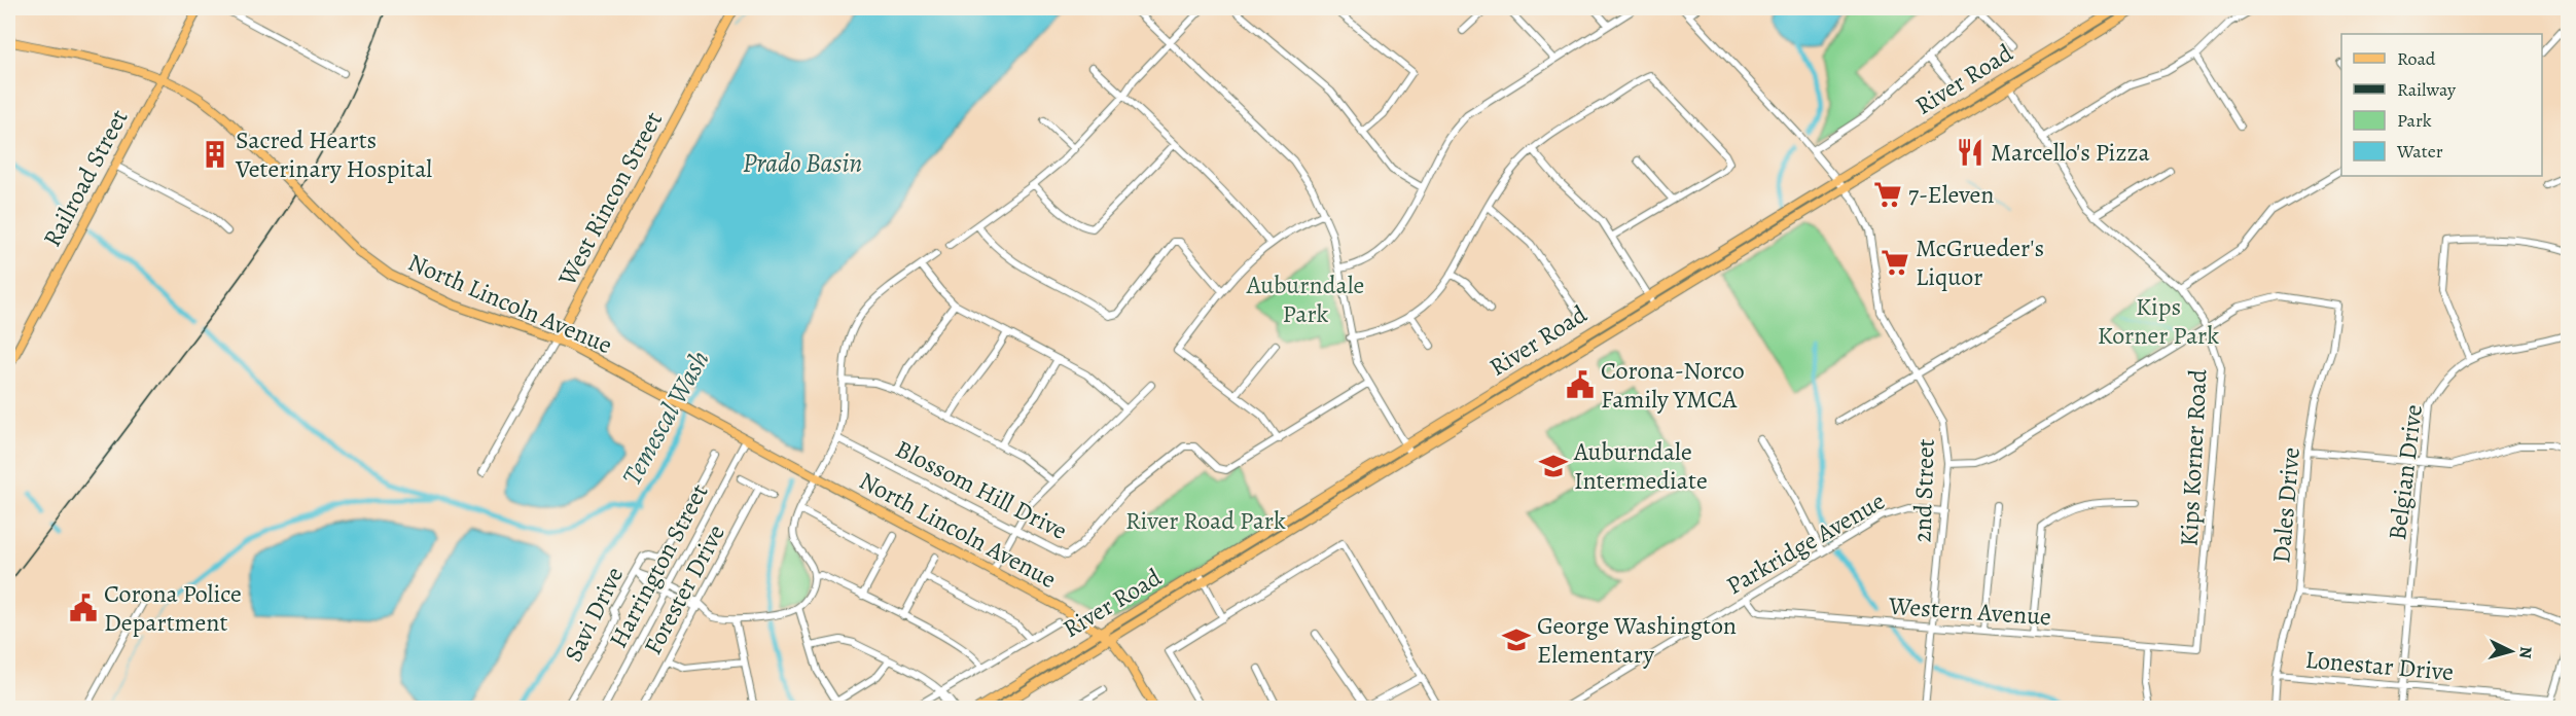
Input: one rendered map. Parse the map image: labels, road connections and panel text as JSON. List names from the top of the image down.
{
  "streets": {
    "main road": [
      "River Road",
      "Railroad Street",
      "West Rincon Street",
      "North Lincoln Avenue"
    ],
    "street": [
      "Kips Korner Road",
      "Belgian Drive",
      "Blossom Hill Drive",
      "2nd Street",
      "Dales Drive",
      "Parkridge Avenue",
      "Harrington Street",
      "Forester Drive",
      "Western Avenue",
      "Savi Drive",
      "Lonestar Drive"
    ]
  },
  "crossings": [
    ["River Road", "North Lincoln Avenue"],
    ["River Road", "Kips Korner Road"],
    ["River Road", "2nd Street"],
    ["Railroad Street", "North Lincoln Avenue"],
    ["West Rincon Street", "North Lincoln Avenue"],
    ["North Lincoln Avenue", "Harrington Street"],
    ["Kips Korner Road", "Dales Drive"],
    ["Kips Korner Road", "Western Avenue"],
    ["Belgian Drive", "Lonestar Drive"],
    ["2nd Street", "Parkridge Avenue"],
    ["2nd Street", "Western Avenue"],
    ["Dales Drive", "Lonestar Drive"],
    ["Parkridge Avenue", "Western Avenue"]
  ],
  "water": ["Prado Basin", "Temescal Wash"],
  "parks": ["Auburndale Park", "Kips Korner Park", "River Road Park"],
  "places": {
    "restaurant": ["Marcello's Pizza"],
    "building": ["Sacred Hearts Veterinary Hospital"],
    "supermarket": ["7-Eleven", "McGrueder's Liquor"],
    "public building": ["Corona-Norco Family YMCA", "Corona Police Department"],
    "school or university": ["Auburndale Intermediate", "George Washington Elementary"]
  },
  "legend": [
    "Road",
    "Railway",
    "Park",
    "Water"
  ],
  "north": "right"
}
